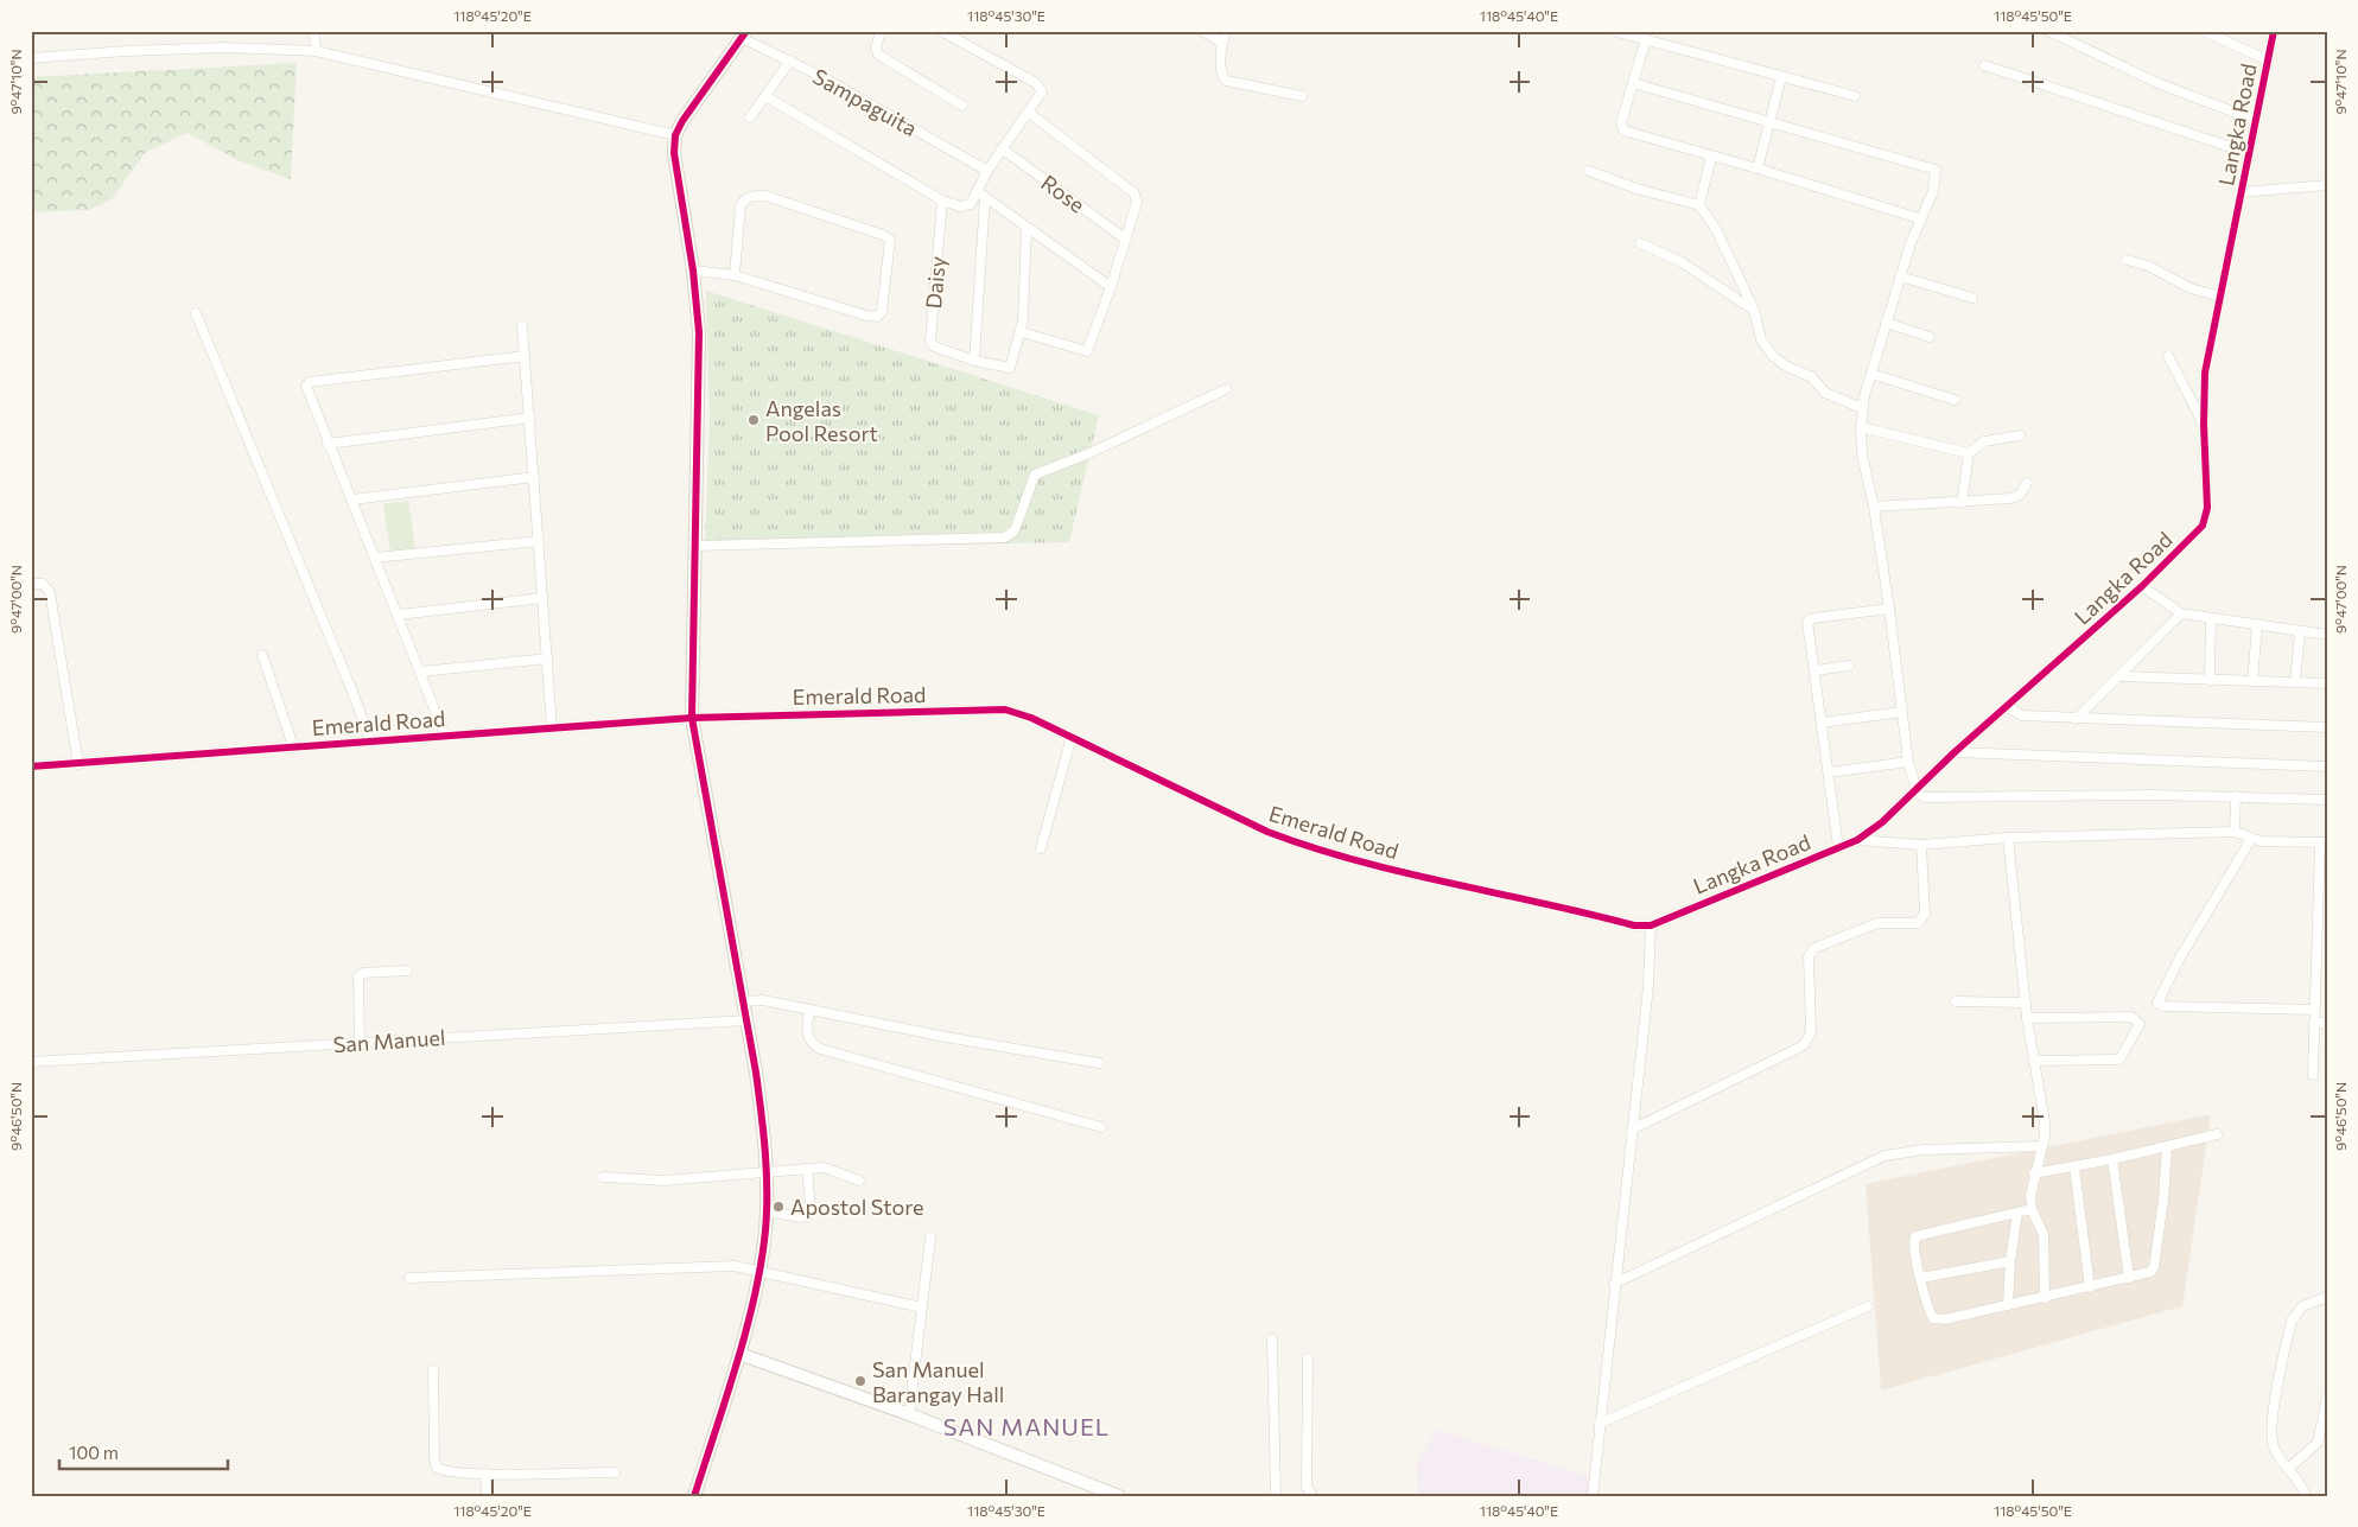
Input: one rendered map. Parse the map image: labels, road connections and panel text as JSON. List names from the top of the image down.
{
  "streets": {
    "street": [
      "Sampaguita",
      "Langka Road",
      "Rose",
      "Daisy",
      "Emerald Road",
      "San Manuel"
    ]
  },
  "crossings": [
    ["Langka Road", "Emerald Road"]
  ],
  "districts": ["SAN MANUEL"],
  "places": ["Angelas Pool Resort", "Apostol Store", "San Manuel Barangay Hall"],
  "scale_bar": "100 m",
  "coordinates": [
    "118°45'20\"E",
    "118°45'30\"E",
    "118°45'40\"E",
    "118°45'50\"E",
    "9°47'10\"N",
    "9°47'00\"N",
    "9°46'50\"N"
  ]
}
